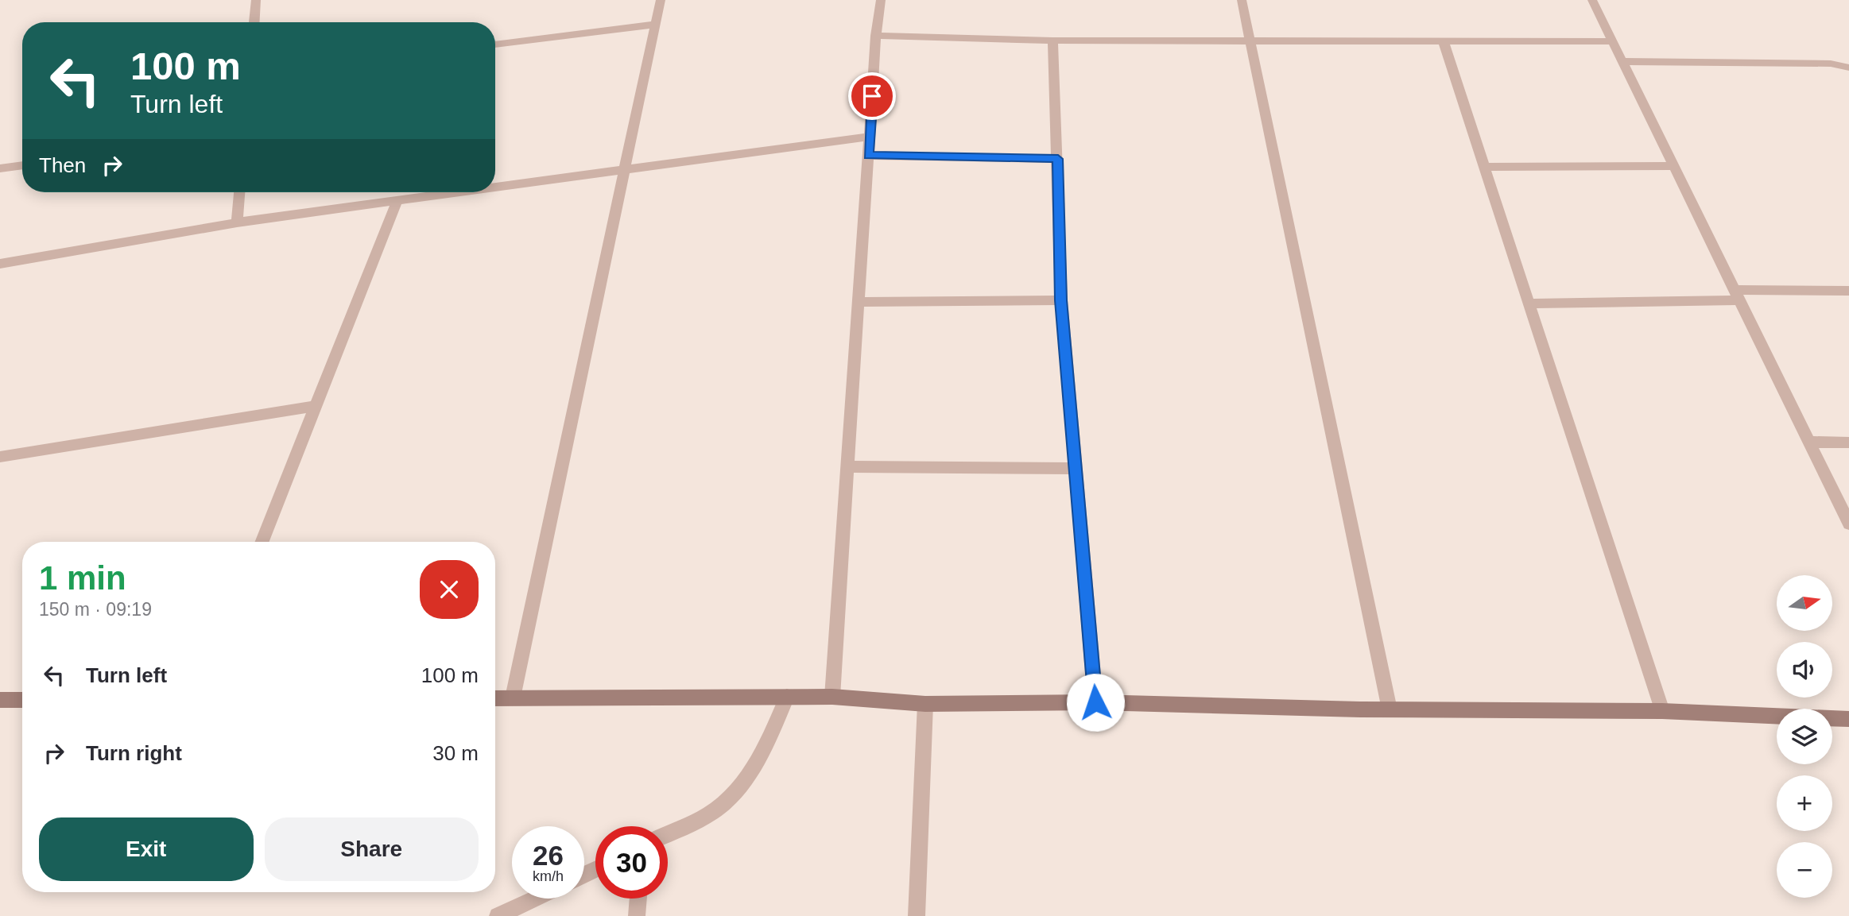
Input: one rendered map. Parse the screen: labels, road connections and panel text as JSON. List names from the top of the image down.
{
  "north": "right",
  "page": {
    "turn": ["100 m", "Turn left"],
    "then": "Then",
    "heading": ["1 min", "150 m · 09:19"],
    "map_buttons": ["+", "−"],
    "list": [
      {
        "name": "Turn left",
        "value": "100 m"
      },
      {
        "name": "Turn right",
        "value": "30 m"
      }
    ],
    "buttons": ["Exit", "Share"],
    "speed": "26 km/h",
    "limit": "30"
  }
}
